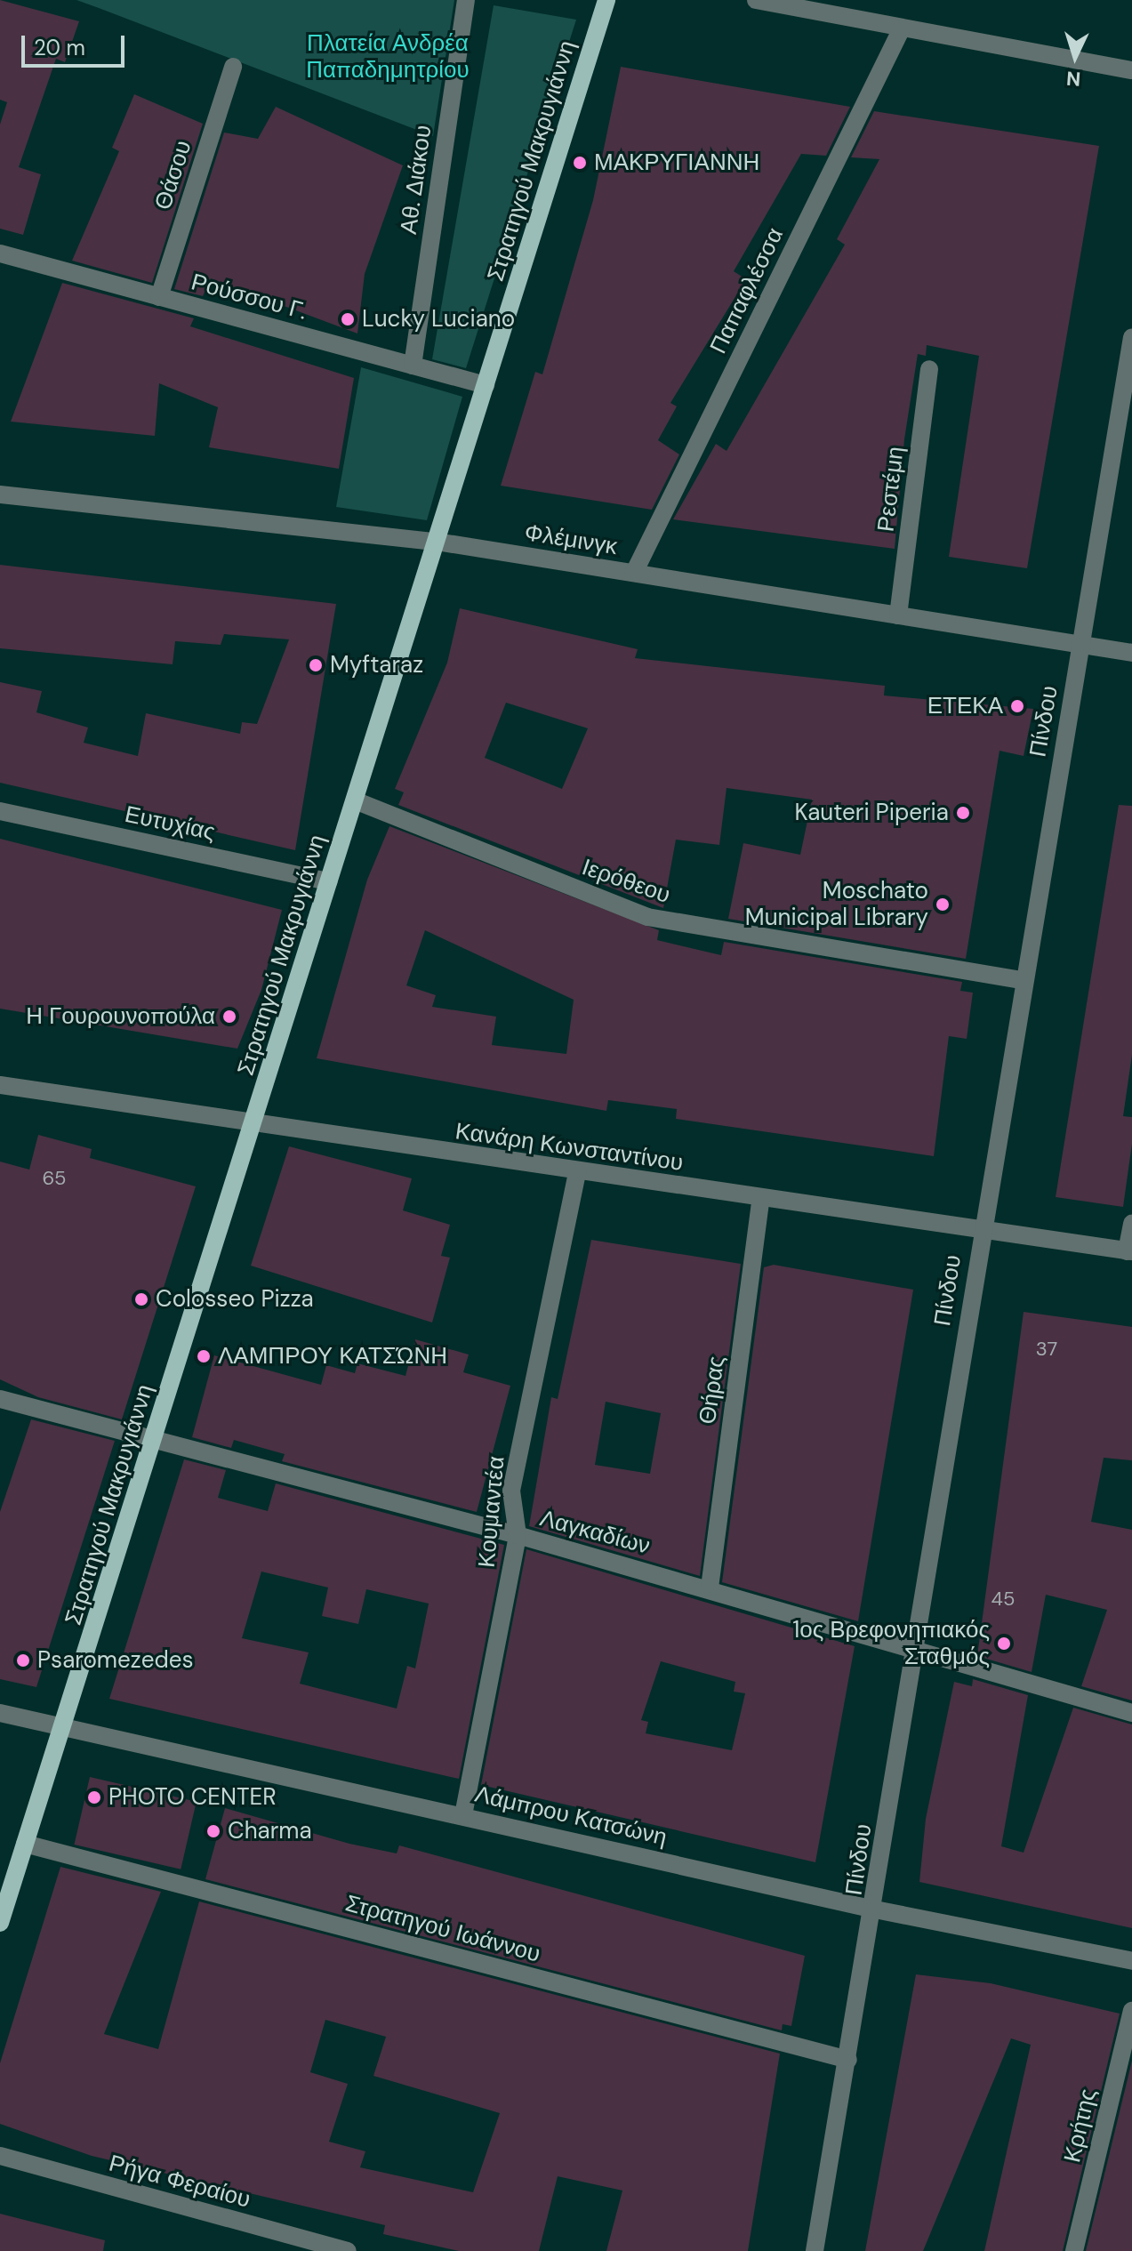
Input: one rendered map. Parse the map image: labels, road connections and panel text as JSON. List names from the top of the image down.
{
  "streets": {
    "main road": ["Στρατηγού Μακρυγιάννη"],
    "street": [
      "Θάσου",
      "Αθ. Διάκου",
      "Παπαφλέσσα",
      "Ρούσσου Γ.",
      "Ρεστέμη",
      "Φλέμινγκ",
      "Πίνδου",
      "Ευτυχίας",
      "Ιερόθεου",
      "Κανάρη Κωνσταντίνου",
      "Θήρας",
      "Κουμαντέα",
      "Λαγκαδίων",
      "Λάμπρου Κατσώνη",
      "Στρατηγού Ιωάννου",
      "Κρήτης",
      "Ρήγα Φεραίου"
    ]
  },
  "crossings": [
    ["Στρατηγού Μακρυγιάννη", "Ρούσσου Γ."],
    ["Στρατηγού Μακρυγιάννη", "Φλέμινγκ"],
    ["Στρατηγού Μακρυγιάννη", "Ευτυχίας"],
    ["Στρατηγού Μακρυγιάννη", "Ιερόθεου"],
    ["Στρατηγού Μακρυγιάννη", "Κανάρη Κωνσταντίνου"],
    ["Στρατηγού Μακρυγιάννη", "Λαγκαδίων"],
    ["Στρατηγού Μακρυγιάννη", "Λάμπρου Κατσώνη"],
    ["Στρατηγού Μακρυγιάννη", "Στρατηγού Ιωάννου"],
    ["Θάσου", "Ρούσσου Γ."],
    ["Αθ. Διάκου", "Ρούσσου Γ."],
    ["Παπαφλέσσα", "Φλέμινγκ"],
    ["Ρεστέμη", "Φλέμινγκ"],
    ["Φλέμινγκ", "Πίνδου"],
    ["Πίνδου", "Ιερόθεου"],
    ["Πίνδου", "Κανάρη Κωνσταντίνου"],
    ["Πίνδου", "Λαγκαδίων"],
    ["Πίνδου", "Λάμπρου Κατσώνη"],
    ["Πίνδου", "Στρατηγού Ιωάννου"],
    ["Κανάρη Κωνσταντίνου", "Θήρας"],
    ["Κανάρη Κωνσταντίνου", "Κουμαντέα"],
    ["Θήρας", "Λαγκαδίων"],
    ["Κουμαντέα", "Λαγκαδίων"],
    ["Κουμαντέα", "Λάμπρου Κατσώνη"]
  ],
  "parks": ["Πλατεία Ανδρέα Παπαδημητρίου"],
  "places": [
    "ΜΑΚΡΥΓΙΑΝΝΗ",
    "Lucky Luciano",
    "Myftaraz",
    "ΕΤΕΚΑ",
    "Kauteri Piperia",
    "Moschato Municipal Library",
    "Η Γουρουνοπούλα",
    "Colosseo Pizza",
    "ΛΑΜΠΡΟΥ ΚΑΤΣΏΝΗ",
    "1ος Βρεφονηπιακός Σταθμός",
    "Psaromezedes",
    "PHOTO CENTER",
    "Charma"
  ],
  "house_numbers": ["65", "37", "45"],
  "scale_bar": "20 m",
  "north": "bottom"
}
